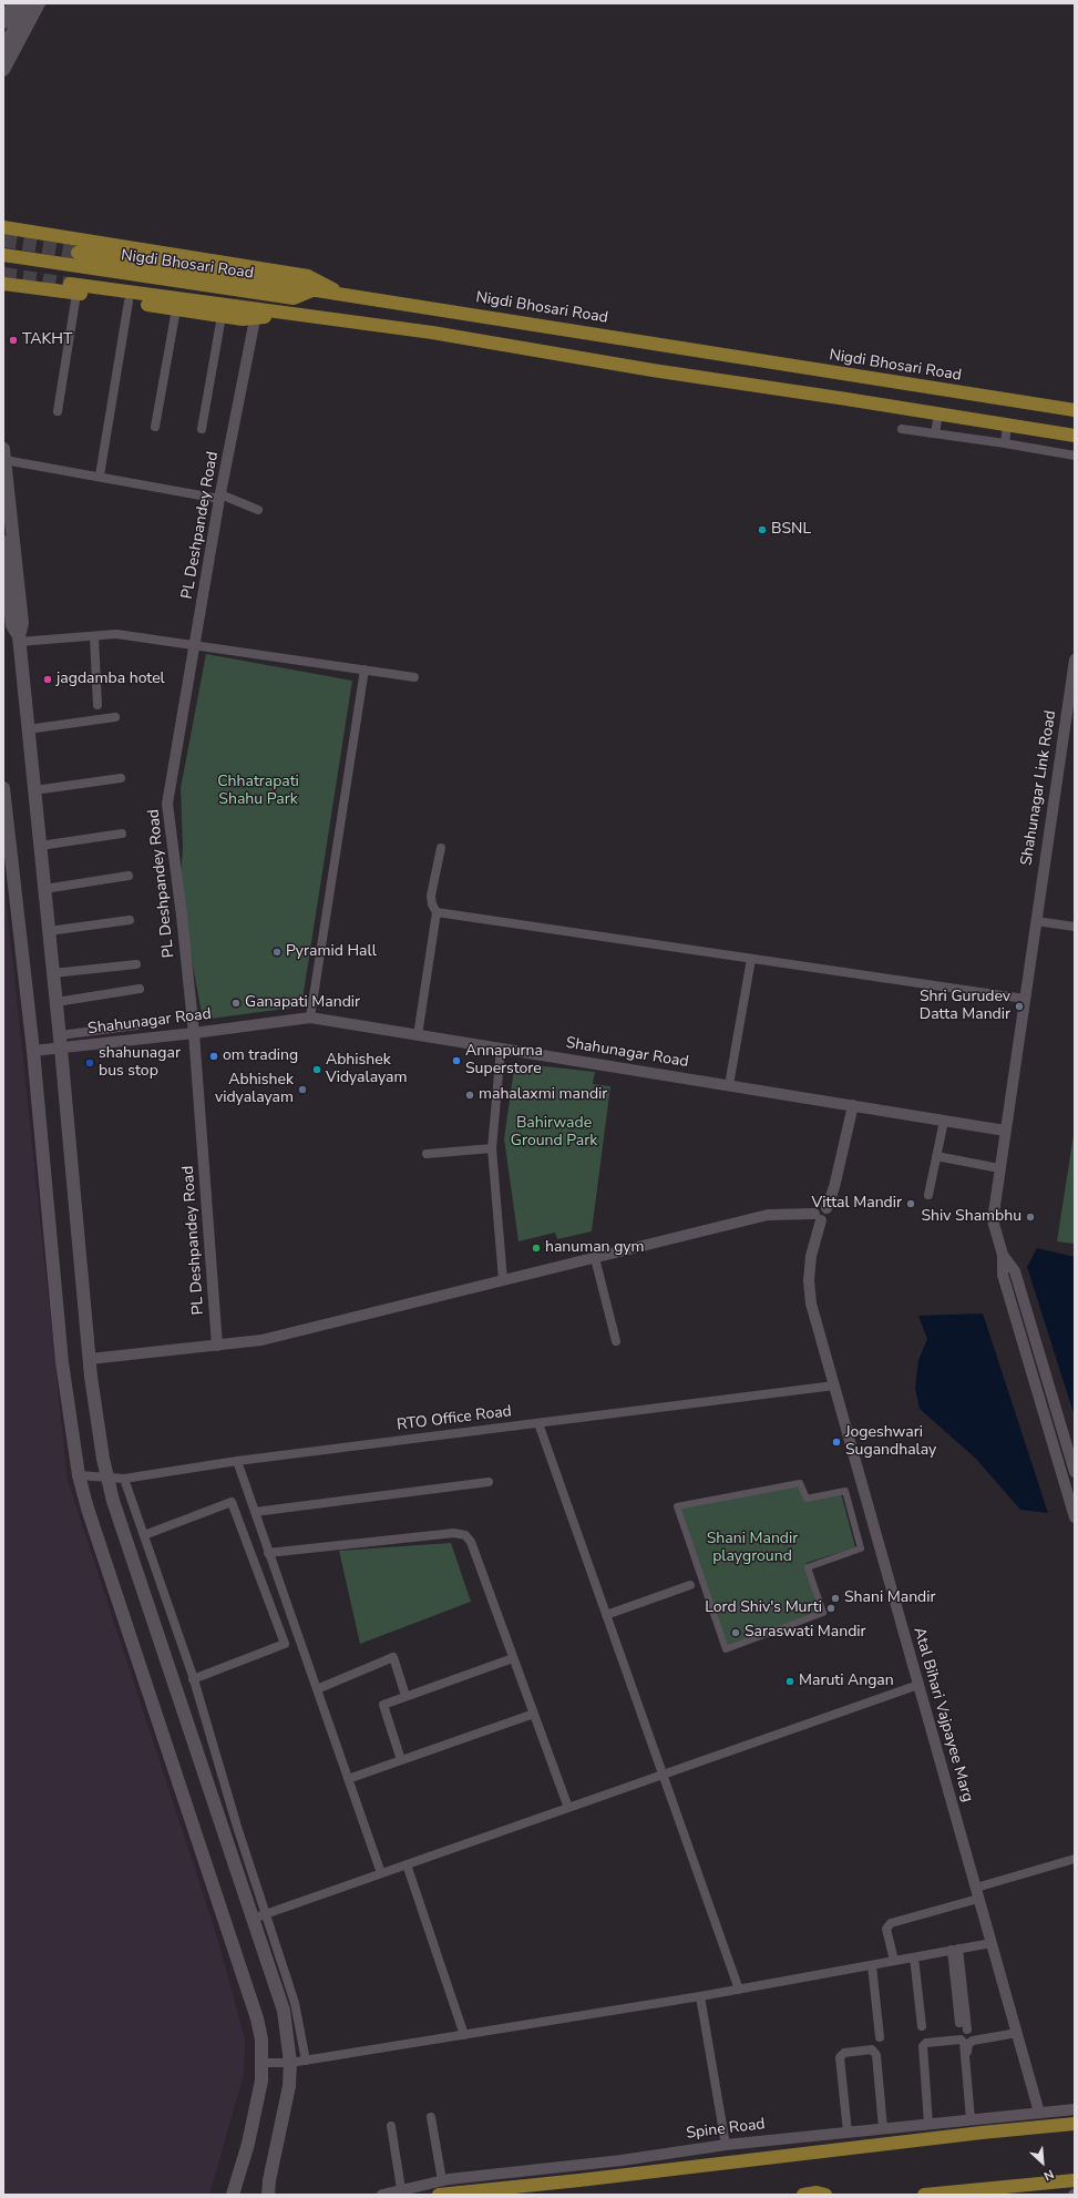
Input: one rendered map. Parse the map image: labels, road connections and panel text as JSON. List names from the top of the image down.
{
  "streets": {
    "main road": ["Nigdi Bhosari Road"],
    "street": [
      "PL Deshpandey Road",
      "Shahunagar Link Road",
      "Shahunagar Road",
      "RTO Office Road",
      "Atal Bihari Vajpayee Marg",
      "Spine Road"
    ]
  },
  "crossings": [
    ["PL Deshpandey Road", "Shahunagar Road"],
    ["Shahunagar Link Road", "Shahunagar Road"],
    ["RTO Office Road", "Atal Bihari Vajpayee Marg"],
    ["Atal Bihari Vajpayee Marg", "Spine Road"]
  ],
  "parks": ["Chhatrapati Shahu Park", "Bahirwade Ground Park", "Shani Mandir playground"],
  "places": [
    "TAKHT",
    "BSNL",
    "jagdamba hotel",
    "Pyramid Hall",
    "Ganapati Mandir",
    "Shri Gurudev Datta Mandir",
    "om trading",
    "Annapurna Superstore",
    "shahunagar bus stop",
    "Abhishek Vidyalayam",
    "Abhishek vidyalayam",
    "mahalaxmi mandir",
    "Vittal Mandir",
    "Shiv Shambhu",
    "hanuman gym",
    "Jogeshwari Sugandhalay",
    "Shani Mandir",
    "Lord Shiv's Murti",
    "Saraswati Mandir",
    "Maruti Angan"
  ],
  "north": "bottom right"
}
